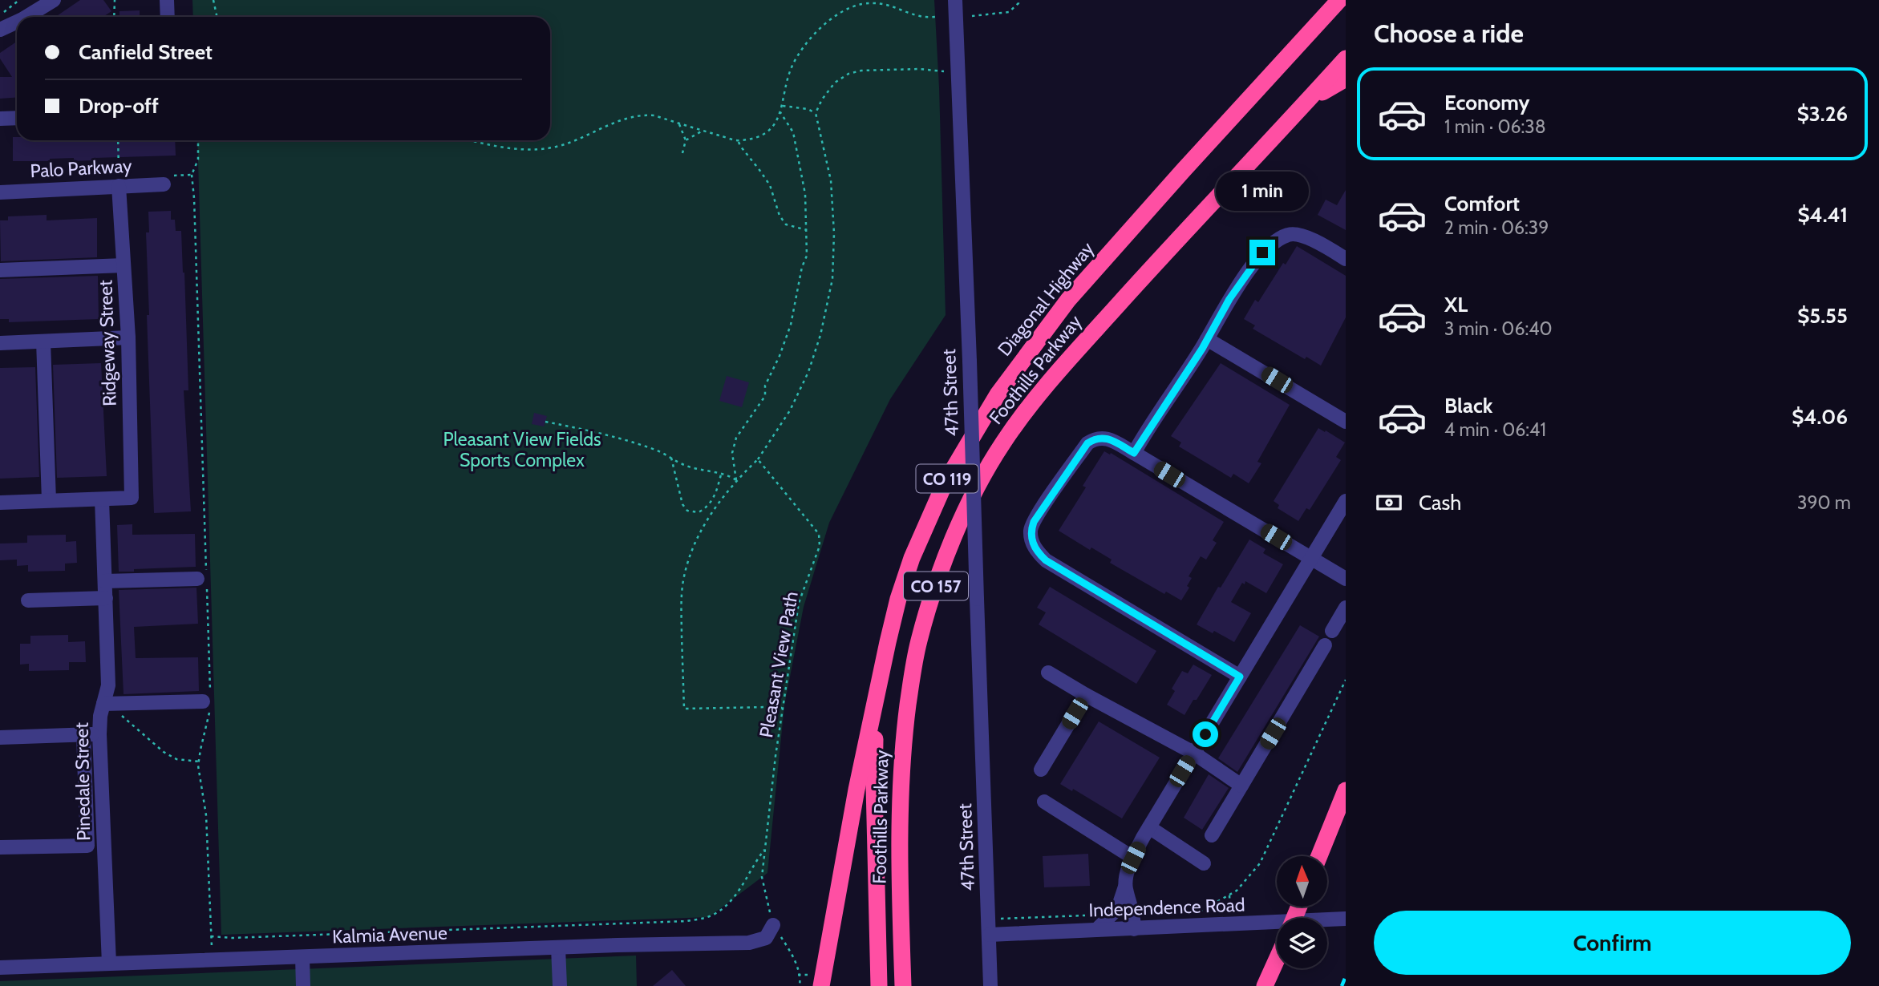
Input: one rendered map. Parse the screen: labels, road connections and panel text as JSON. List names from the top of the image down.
{
  "streets": {
    "highway": [
      "Diagonal Highway",
      "Foothills Parkway",
      "CO 119",
      "CO 157"
    ],
    "street": [
      "Palo Parkway",
      "Ridgeway Street",
      "47th Street",
      "Pinedale Street",
      "Independence Road",
      "Kalmia Avenue"
    ],
    "path": ["Pleasant View Path"]
  },
  "crossings": [
    ["Palo Parkway", "Ridgeway Street"],
    ["Diagonal Highway", "Foothills Parkway"],
    ["Diagonal Highway", "CO 119"],
    ["Ridgeway Street", "Pinedale Street"],
    ["Foothills Parkway", "CO 119"],
    ["47th Street", "Independence Road"],
    ["Pleasant View Path", "Kalmia Avenue"],
    ["Pinedale Street", "Kalmia Avenue"]
  ],
  "parks": ["Pleasant View Fields Sports Complex"],
  "north": "top",
  "page": {
    "heading": "Choose a ride",
    "banner": ["Canfield Street", "Drop-off"],
    "list": [
      {
        "name": "Economy",
        "note": "1 min · 06:38",
        "value": "$3.26"
      },
      {
        "name": "Comfort",
        "note": "2 min · 06:39",
        "value": "$4.41"
      },
      {
        "name": "XL",
        "note": "3 min · 06:40",
        "value": "$5.55"
      },
      {
        "name": "Black",
        "note": "4 min · 06:41",
        "value": "$4.06"
      }
    ],
    "bubble": "1 min",
    "pay": ["Cash", "390 m"],
    "buttons": "Confirm"
  }
}
